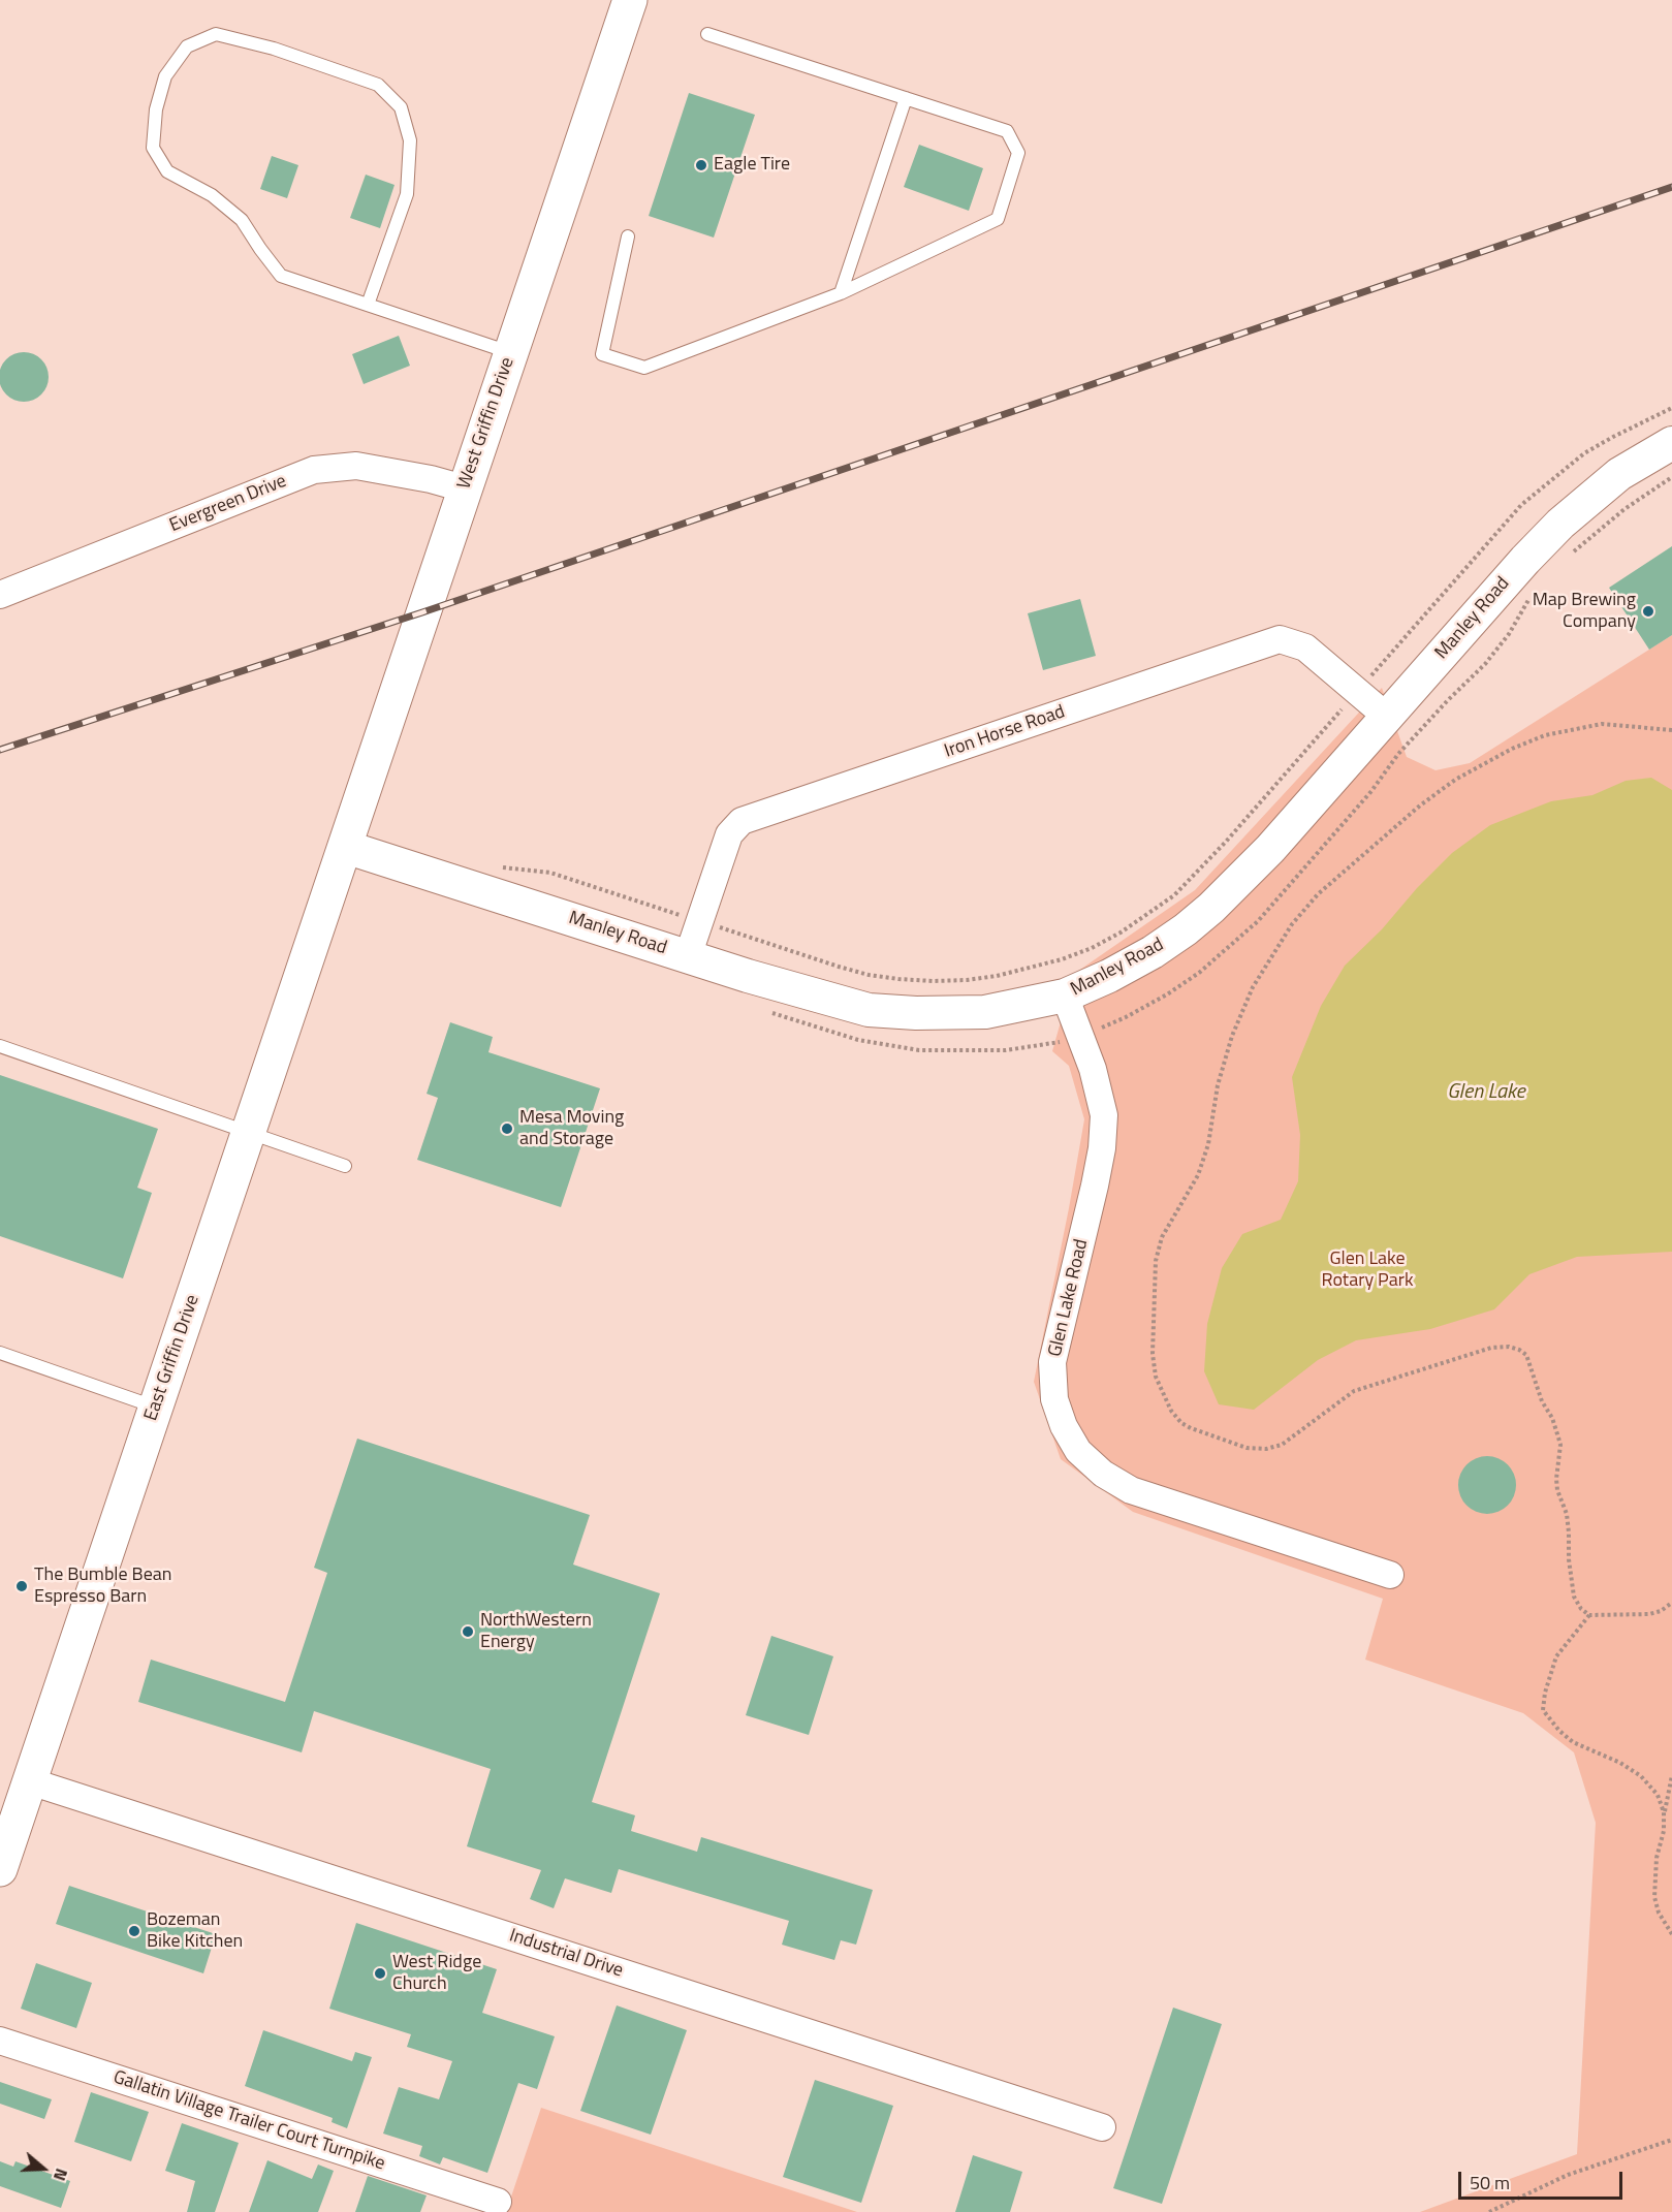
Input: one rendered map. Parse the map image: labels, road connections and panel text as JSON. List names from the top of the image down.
{
  "streets": {
    "main road": ["West Griffin Drive", "East Griffin Drive"],
    "street": [
      "Evergreen Drive",
      "Manley Road",
      "Iron Horse Road",
      "Glen Lake Road",
      "Industrial Drive",
      "Gallatin Village Trailer Court Turnpike"
    ]
  },
  "crossings": [
    ["West Griffin Drive", "Evergreen Drive"],
    ["West Griffin Drive", "Manley Road"],
    ["West Griffin Drive", "East Griffin Drive"],
    ["Manley Road", "Iron Horse Road"],
    ["Manley Road", "Glen Lake Road"],
    ["Manley Road", "East Griffin Drive"],
    ["East Griffin Drive", "Industrial Drive"]
  ],
  "water": ["Glen Lake"],
  "parks": ["Glen Lake Rotary Park"],
  "places": [
    "Eagle Tire",
    "Map Brewing Company",
    "Mesa Moving and Storage",
    "The Bumble Bean Espresso Barn",
    "NorthWestern Energy",
    "Bozeman Bike Kitchen",
    "West Ridge Church"
  ],
  "scale_bar": "50 m",
  "north": "right"
}
